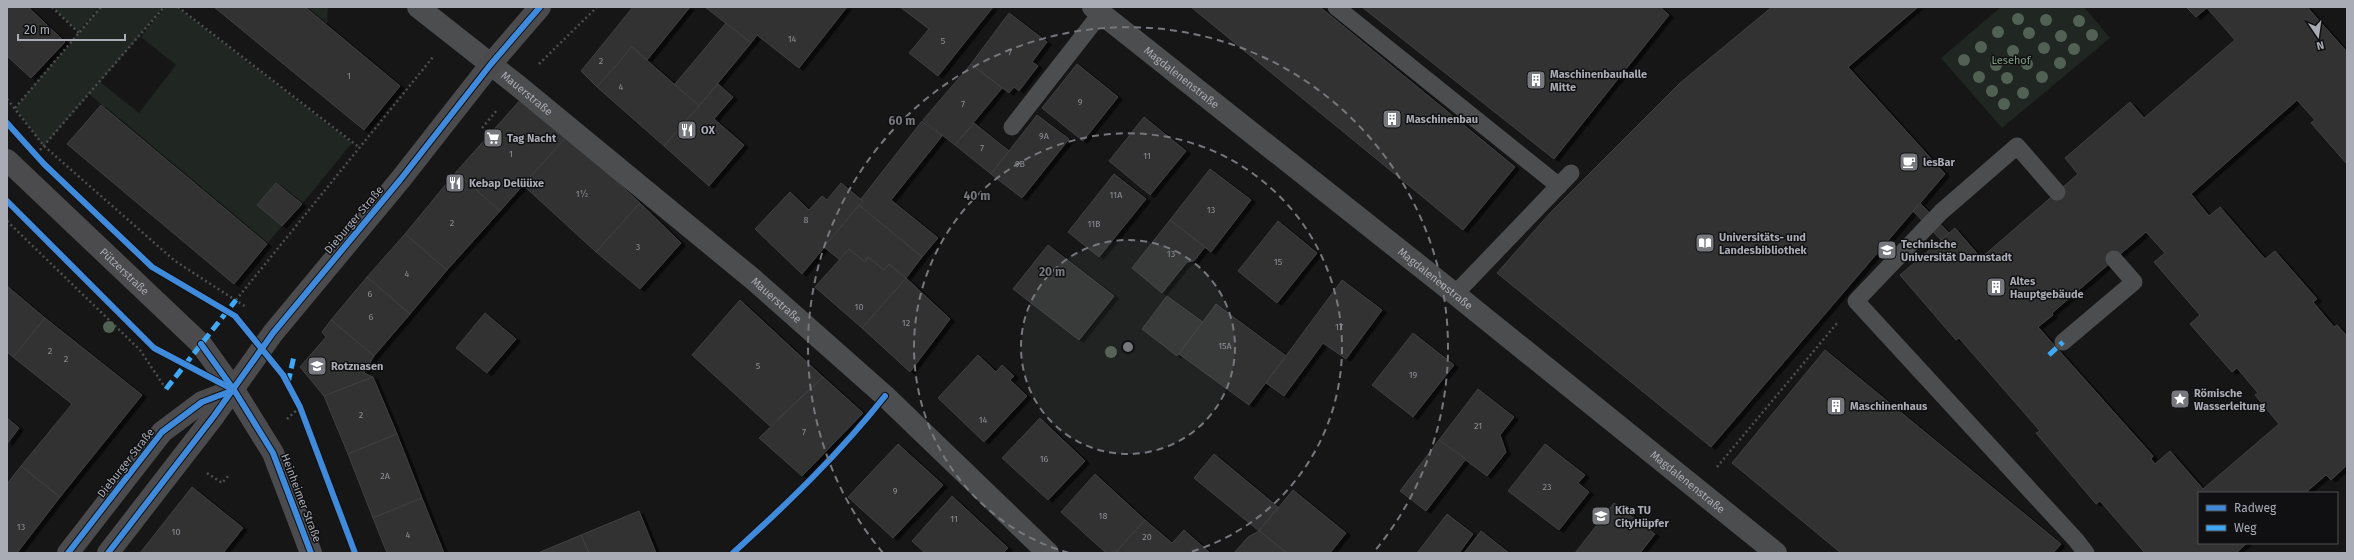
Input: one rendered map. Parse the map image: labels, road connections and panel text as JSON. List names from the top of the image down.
{
  "streets": {
    "main road": ["Dieburger Straße", "Pützerstraße", "Heinheimer Straße"],
    "street": ["Magdalenenstraße", "Mauerstraße"]
  },
  "crossings": [
    ["Mauerstraße", "Dieburger Straße"],
    ["Dieburger Straße", "Pützerstraße"],
    ["Dieburger Straße", "Heinheimer Straße"],
    ["Pützerstraße", "Heinheimer Straße"]
  ],
  "parks": ["Lesehof"],
  "places": {
    "building": [
      "Maschinenbauhalle Mitte",
      "Maschinenbau",
      "Altes Hauptgebäude",
      "Maschinenhaus"
    ],
    "restaurant": ["OX", "Kebap Delüüxe"],
    "supermarket": ["Tag Nacht"],
    "cafe": ["lesBar"],
    "library": ["Universitäts- und Landesbibliothek"],
    "school or university": ["Technische Universität Darmstadt", "Rotznasen", "Kita TU CityHüpfer"],
    "place": ["Römische Wasserleitung"]
  },
  "house_numbers": [
    "14",
    "5",
    "7",
    "2",
    "1",
    "4",
    "9",
    "7",
    "9A",
    "7",
    "1",
    "11",
    "9B",
    "1½",
    "11A",
    "13",
    "8",
    "2",
    "11B",
    "3",
    "13",
    "15",
    "4",
    "6",
    "10",
    "6",
    "12",
    "17",
    "15A",
    "2",
    "2",
    "5",
    "19",
    "2",
    "14",
    "21",
    "7",
    "16",
    "2A",
    "23",
    "9",
    "18",
    "11",
    "13",
    "10",
    "4",
    "20"
  ],
  "legend": ["Radweg", "Weg"],
  "scale_bar": "20 m",
  "north": "bottom",
  "rings": ["60 m", "40 m", "20 m"]
}
